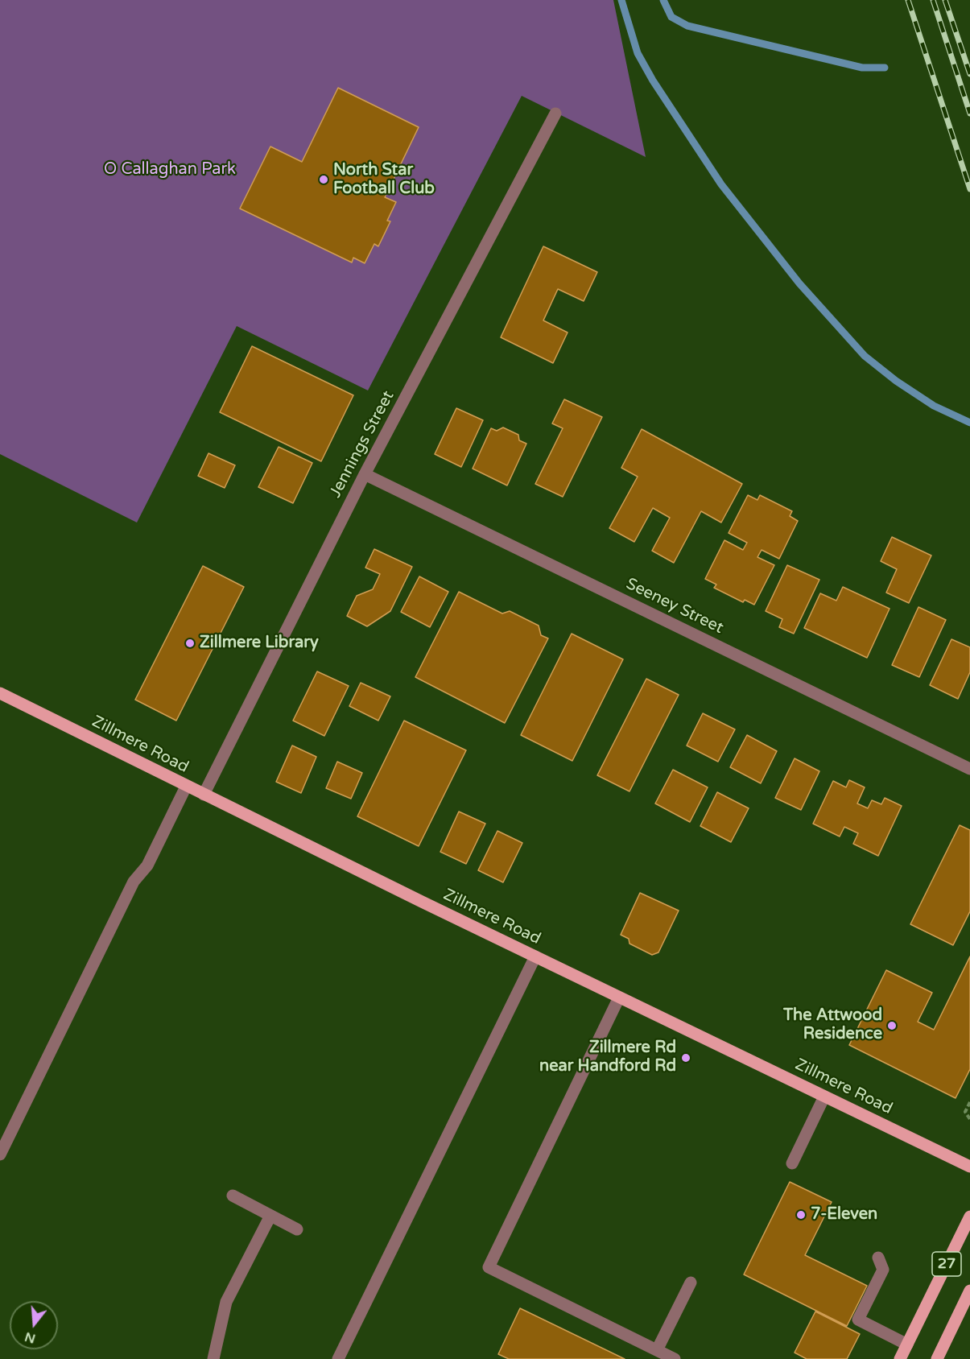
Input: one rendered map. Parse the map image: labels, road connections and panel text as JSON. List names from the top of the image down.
{
  "streets": {
    "main road": ["Zillmere Road", "27"],
    "street": ["Jennings Street", "Seeney Street"]
  },
  "crossings": [
    ["Jennings Street", "Seeney Street"],
    ["Jennings Street", "Zillmere Road"]
  ],
  "parks": ["O Callaghan Park"],
  "places": [
    "North Star Football Club",
    "Zillmere Library",
    "The Attwood Residence",
    "Zillmere Rd near Handford Rd",
    "7-Eleven"
  ],
  "north": "bottom"
}
